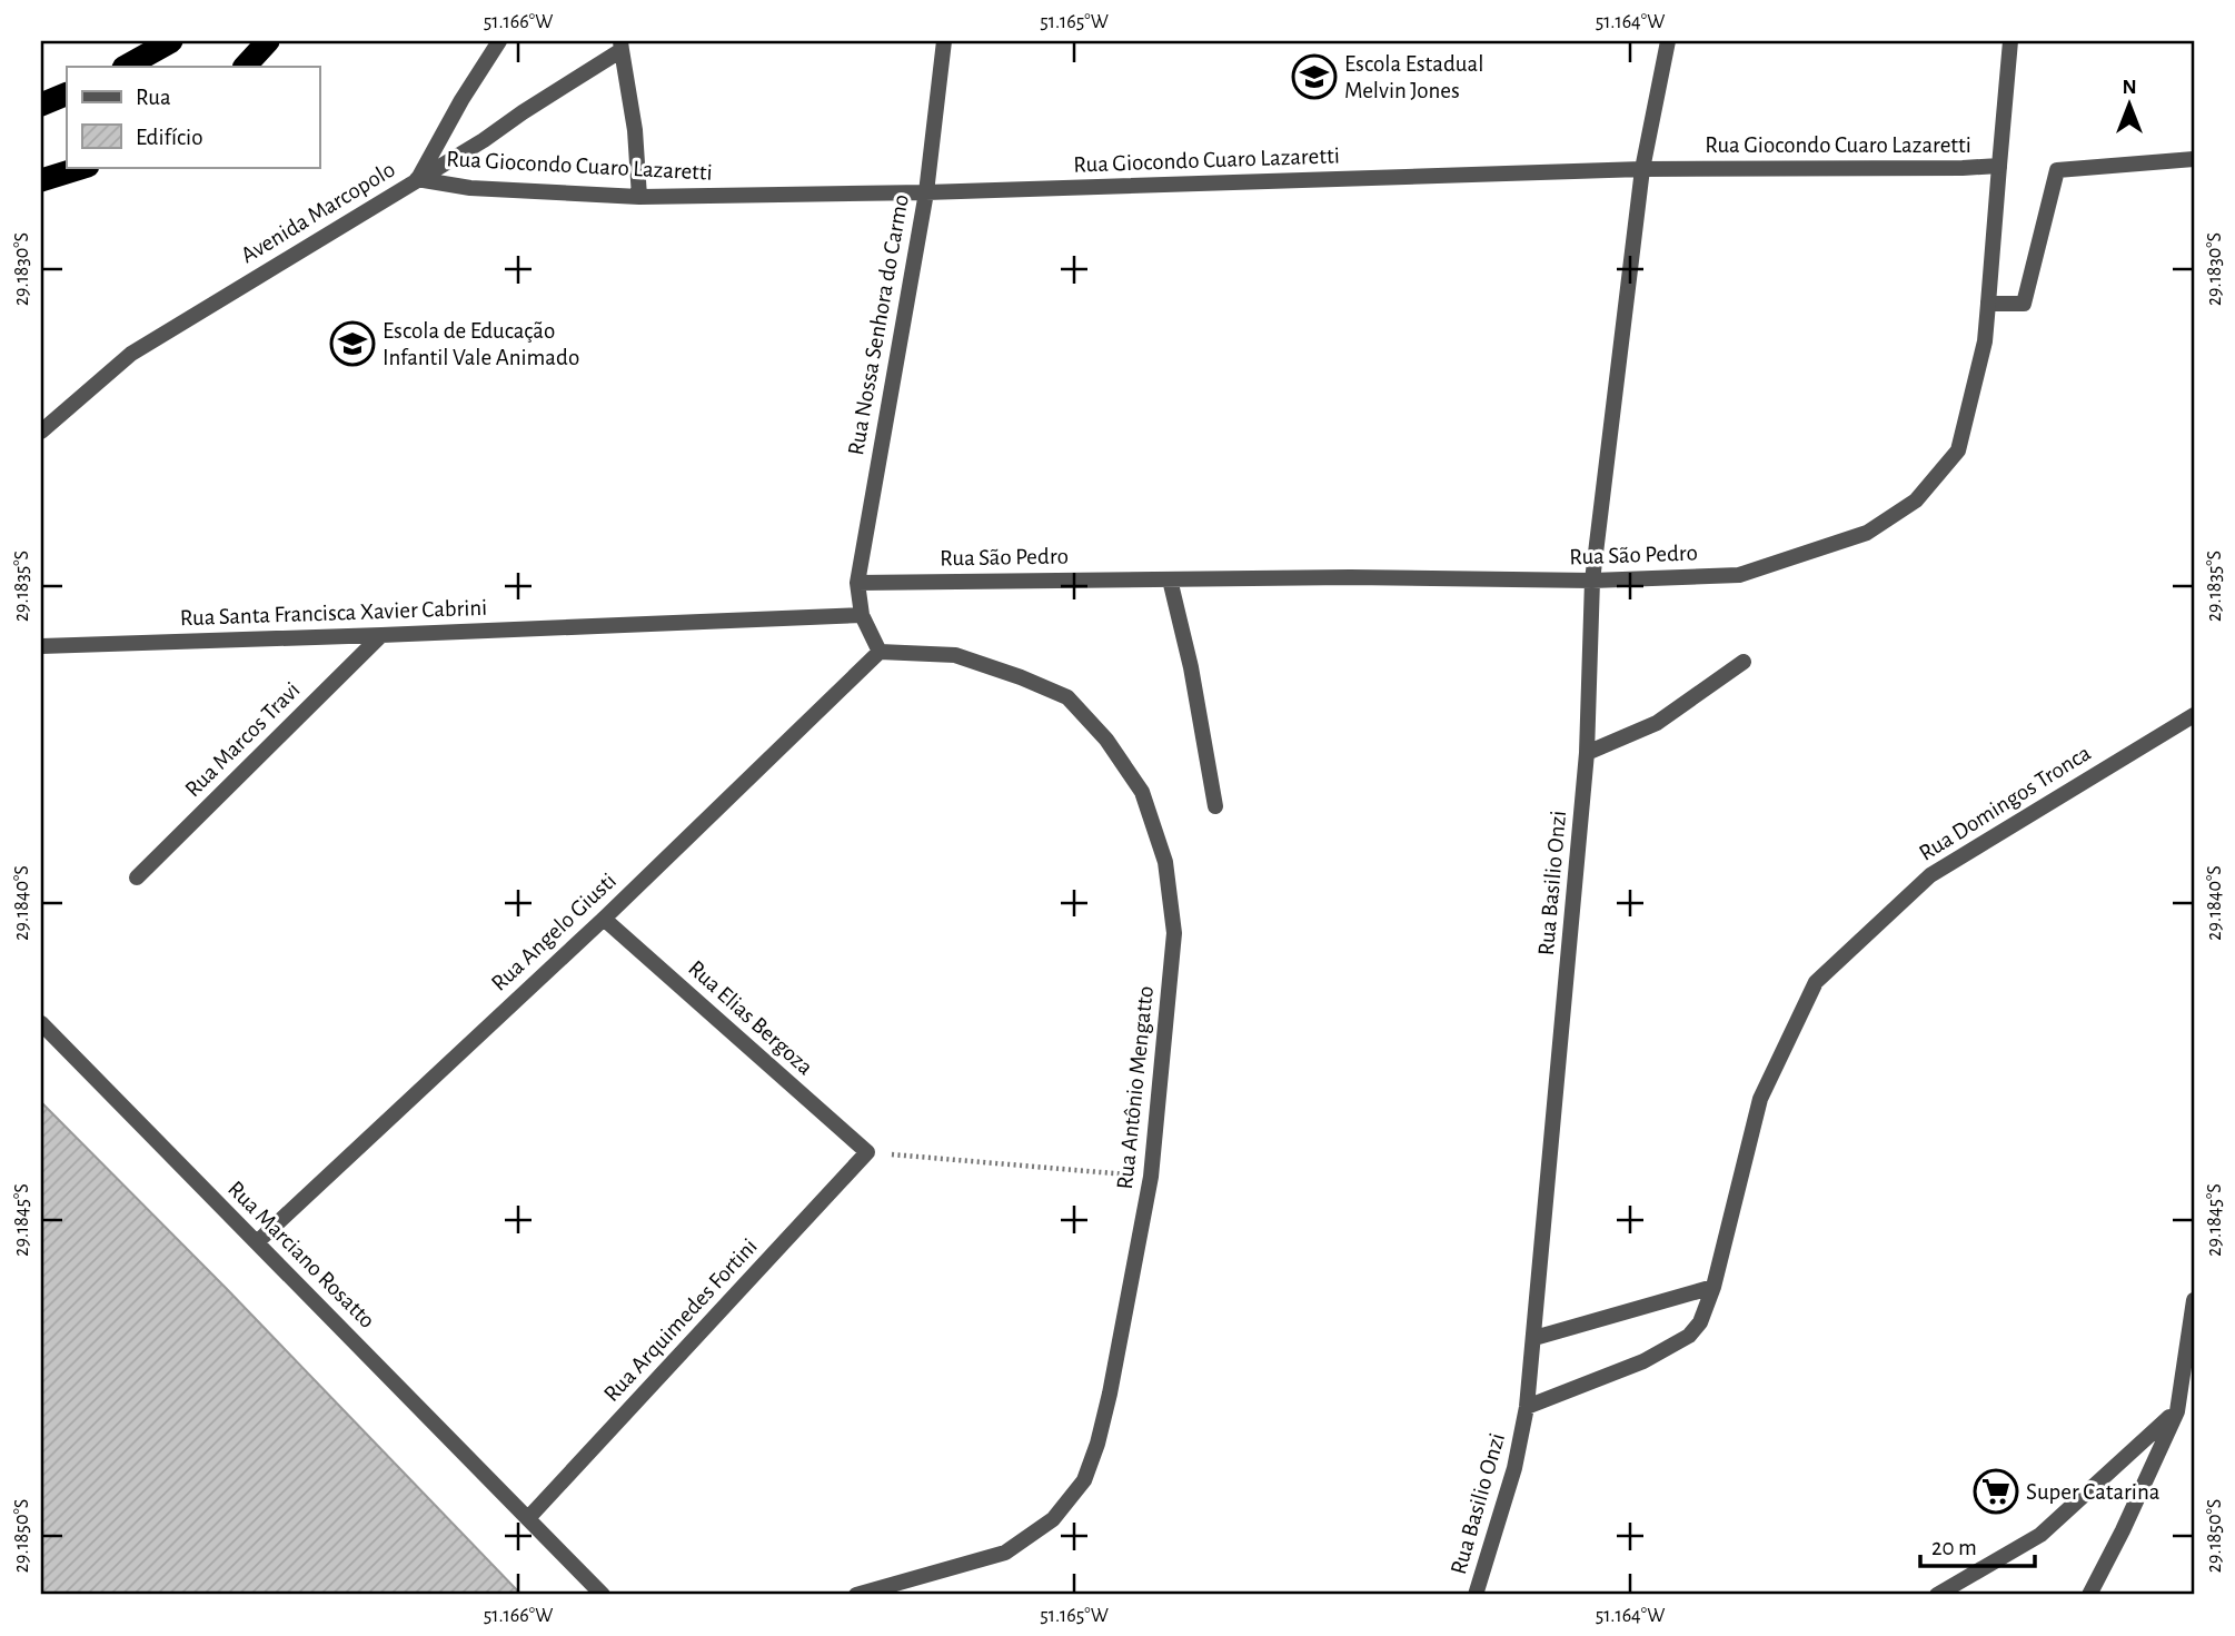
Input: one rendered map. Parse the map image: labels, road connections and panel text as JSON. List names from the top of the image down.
{
  "streets": {
    "street": [
      "Rua Giocondo Cuaro Lazaretti",
      "Avenida Marcopolo",
      "Rua Nossa Senhora do Carmo",
      "Rua São Pedro",
      "Rua Santa Francisca Xavier Cabrini",
      "Rua Marcos Travi",
      "Rua Domingos Tronca",
      "Rua Basilio Onzi",
      "Rua Angelo Giusti",
      "Rua Elias Bergoza",
      "Rua Antônio Mengatto",
      "Rua Marciano Rosatto",
      "Rua Arquimedes Fortini"
    ]
  },
  "crossings": [
    ["Rua Giocondo Cuaro Lazaretti", "Avenida Marcopolo"],
    ["Rua Giocondo Cuaro Lazaretti", "Rua Nossa Senhora do Carmo"],
    ["Rua Giocondo Cuaro Lazaretti", "Rua São Pedro"],
    ["Rua Giocondo Cuaro Lazaretti", "Rua Basilio Onzi"],
    ["Rua Nossa Senhora do Carmo", "Rua São Pedro"],
    ["Rua Nossa Senhora do Carmo", "Rua Santa Francisca Xavier Cabrini"],
    ["Rua São Pedro", "Rua Basilio Onzi"],
    ["Rua Santa Francisca Xavier Cabrini", "Rua Marcos Travi"],
    ["Rua Domingos Tronca", "Rua Basilio Onzi"],
    ["Rua Angelo Giusti", "Rua Elias Bergoza"],
    ["Rua Angelo Giusti", "Rua Antônio Mengatto"],
    ["Rua Angelo Giusti", "Rua Marciano Rosatto"],
    ["Rua Elias Bergoza", "Rua Arquimedes Fortini"],
    ["Rua Marciano Rosatto", "Rua Arquimedes Fortini"]
  ],
  "places": {
    "school or university": ["Escola Estadual Melvin Jones", "Escola de Educação Infantil Vale Animado"],
    "supermarket": ["Super Catarina"]
  },
  "legend": ["Rua", "Edifício"],
  "scale_bar": "20 m",
  "north": "top",
  "coordinates": [
    "51.166°W",
    "51.165°W",
    "51.164°W",
    "29.1830°S",
    "29.1835°S",
    "29.1840°S",
    "29.1845°S",
    "29.1850°S"
  ]
}
